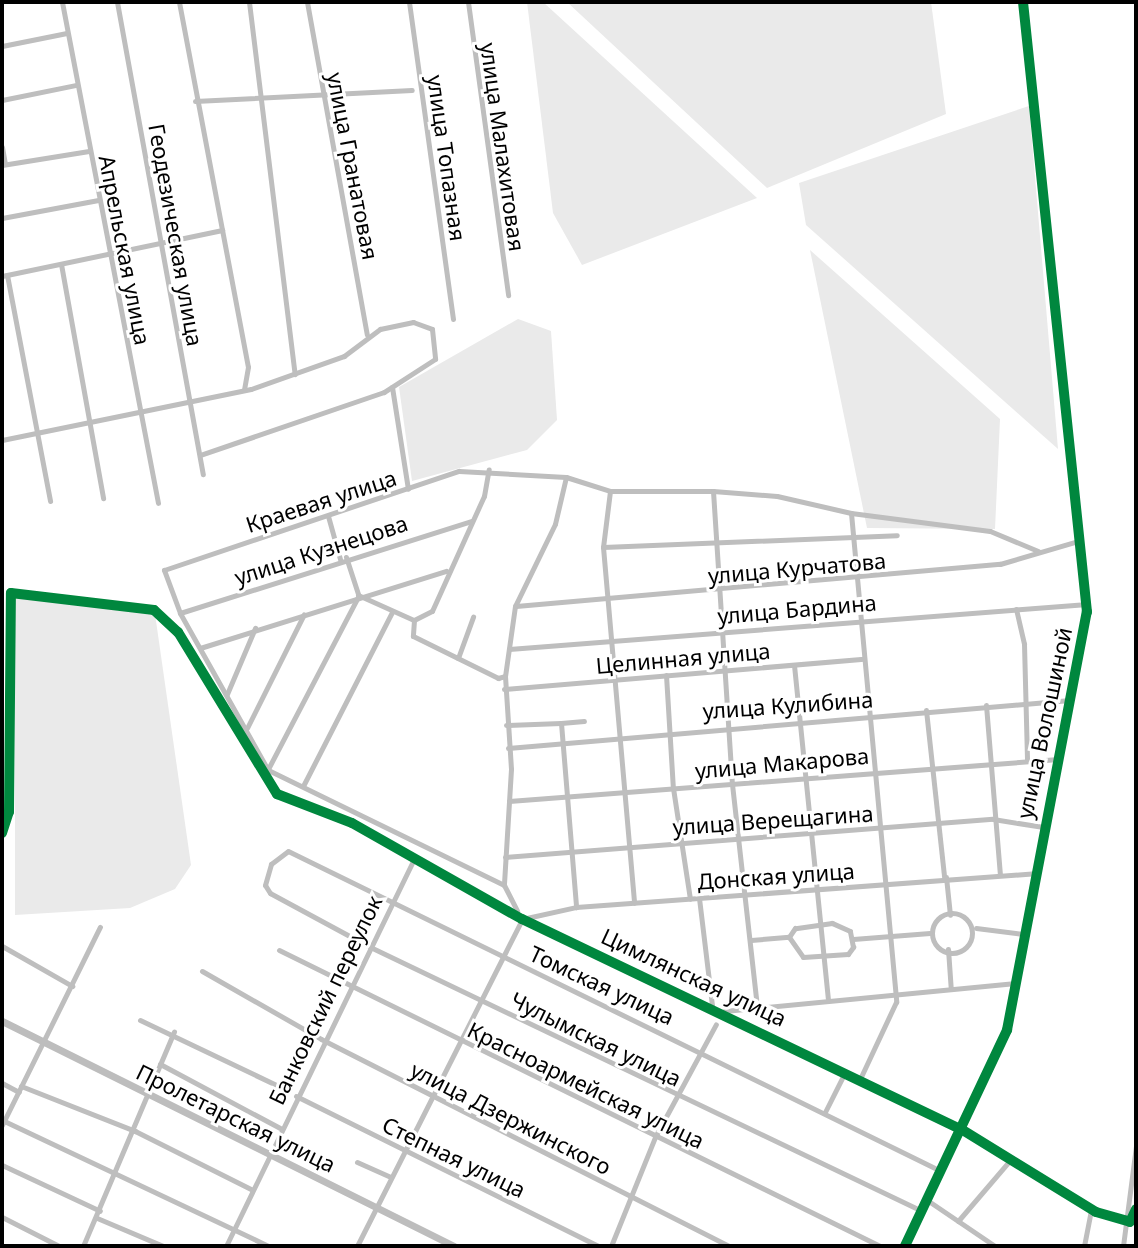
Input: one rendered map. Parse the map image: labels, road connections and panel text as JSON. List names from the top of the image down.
{
  "streets": {
    "main road": ["Пролетарская улица"],
    "street": [
      "улица Малахитовая",
      "улица Топазная",
      "улица Гранатовая",
      "Геодезическая улица",
      "Апрельская улица",
      "Краевая улица",
      "улица Кузнецова",
      "улица Курчатова",
      "улица Бардина",
      "Целинная улица",
      "улица Кулибина",
      "улица Волошиной",
      "улица Макарова",
      "улица Верещагина",
      "Донская улица",
      "Цимлянская улица",
      "Томская улица",
      "Банковский переулок",
      "Чулымская улица",
      "Красноармейская улица",
      "улица Дзержинского",
      "Степная улица"
    ]
  },
  "crossings": [
    ["Краевая улица", "улица Кузнецова"],
    ["Краевая улица", "улица Курчатова"],
    ["улица Курчатова", "улица Волошиной"],
    ["улица Бардина", "улица Волошиной"],
    ["улица Кулибина", "улица Волошиной"],
    ["улица Волошиной", "улица Макарова"],
    ["улица Волошиной", "улица Верещагина"],
    ["улица Волошиной", "Донская улица"],
    ["улица Волошиной", "Цимлянская улица"],
    ["улица Волошиной", "Томская улица"],
    ["улица Волошиной", "Чулымская улица"],
    ["Донская улица", "Цимлянская улица"],
    ["Томская улица", "Банковский переулок"],
    ["Томская улица", "Чулымская улица"],
    ["Банковский переулок", "Чулымская улица"],
    ["Банковский переулок", "Красноармейская улица"],
    ["Банковский переулок", "Пролетарская улица"],
    ["Банковский переулок", "улица Дзержинского"],
    ["Банковский переулок", "Степная улица"]
  ]
}
